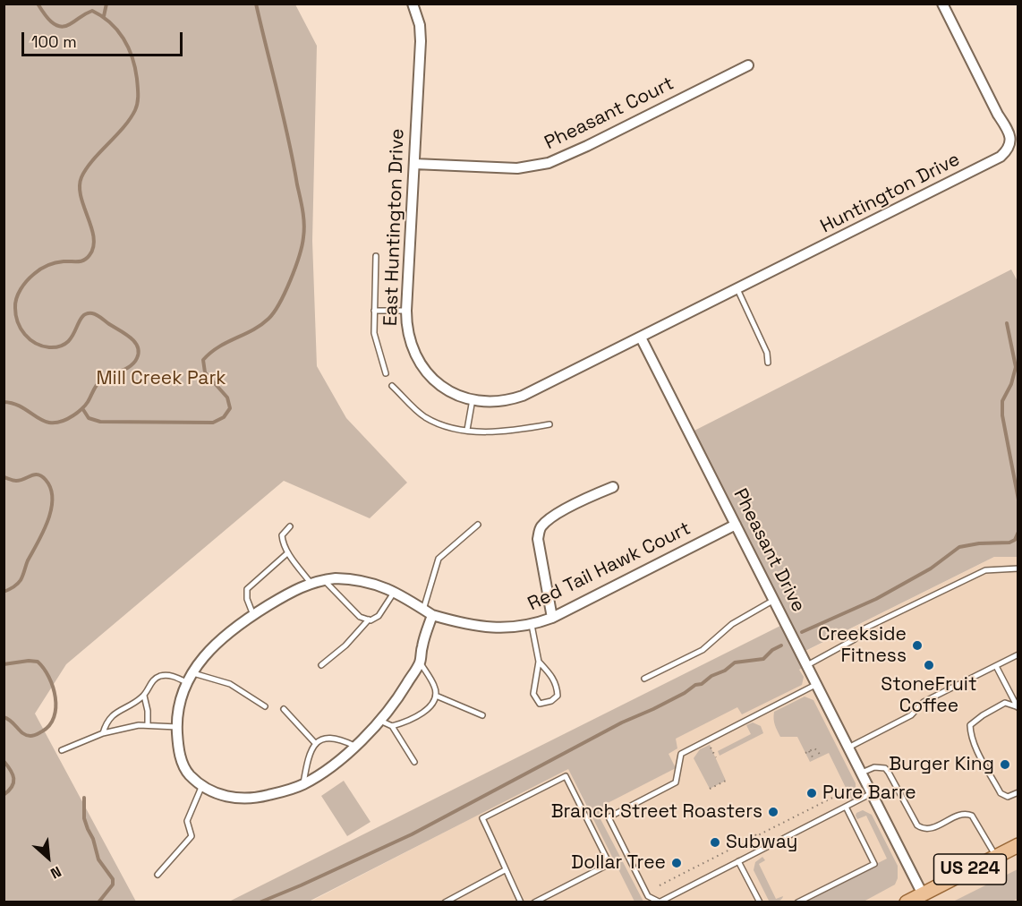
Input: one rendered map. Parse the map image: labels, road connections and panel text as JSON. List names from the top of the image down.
{
  "streets": {
    "main road": ["US 224"],
    "street": [
      "Pheasant Court",
      "Huntington Drive",
      "East Huntington Drive",
      "Pheasant Drive",
      "Red Tail Hawk Court"
    ]
  },
  "crossings": [
    ["Pheasant Court", "East Huntington Drive"],
    ["Huntington Drive", "East Huntington Drive"],
    ["Huntington Drive", "Pheasant Drive"],
    ["East Huntington Drive", "Pheasant Drive"],
    ["Pheasant Drive", "Red Tail Hawk Court"],
    ["Pheasant Drive", "US 224"]
  ],
  "parks": ["Mill Creek Park"],
  "places": [
    "Creekside Fitness",
    "StoneFruit Coffee",
    "Burger King",
    "Pure Barre",
    "Branch Street Roasters",
    "Subway",
    "Dollar Tree"
  ],
  "scale_bar": "100 m",
  "north": "bottom right"
}
